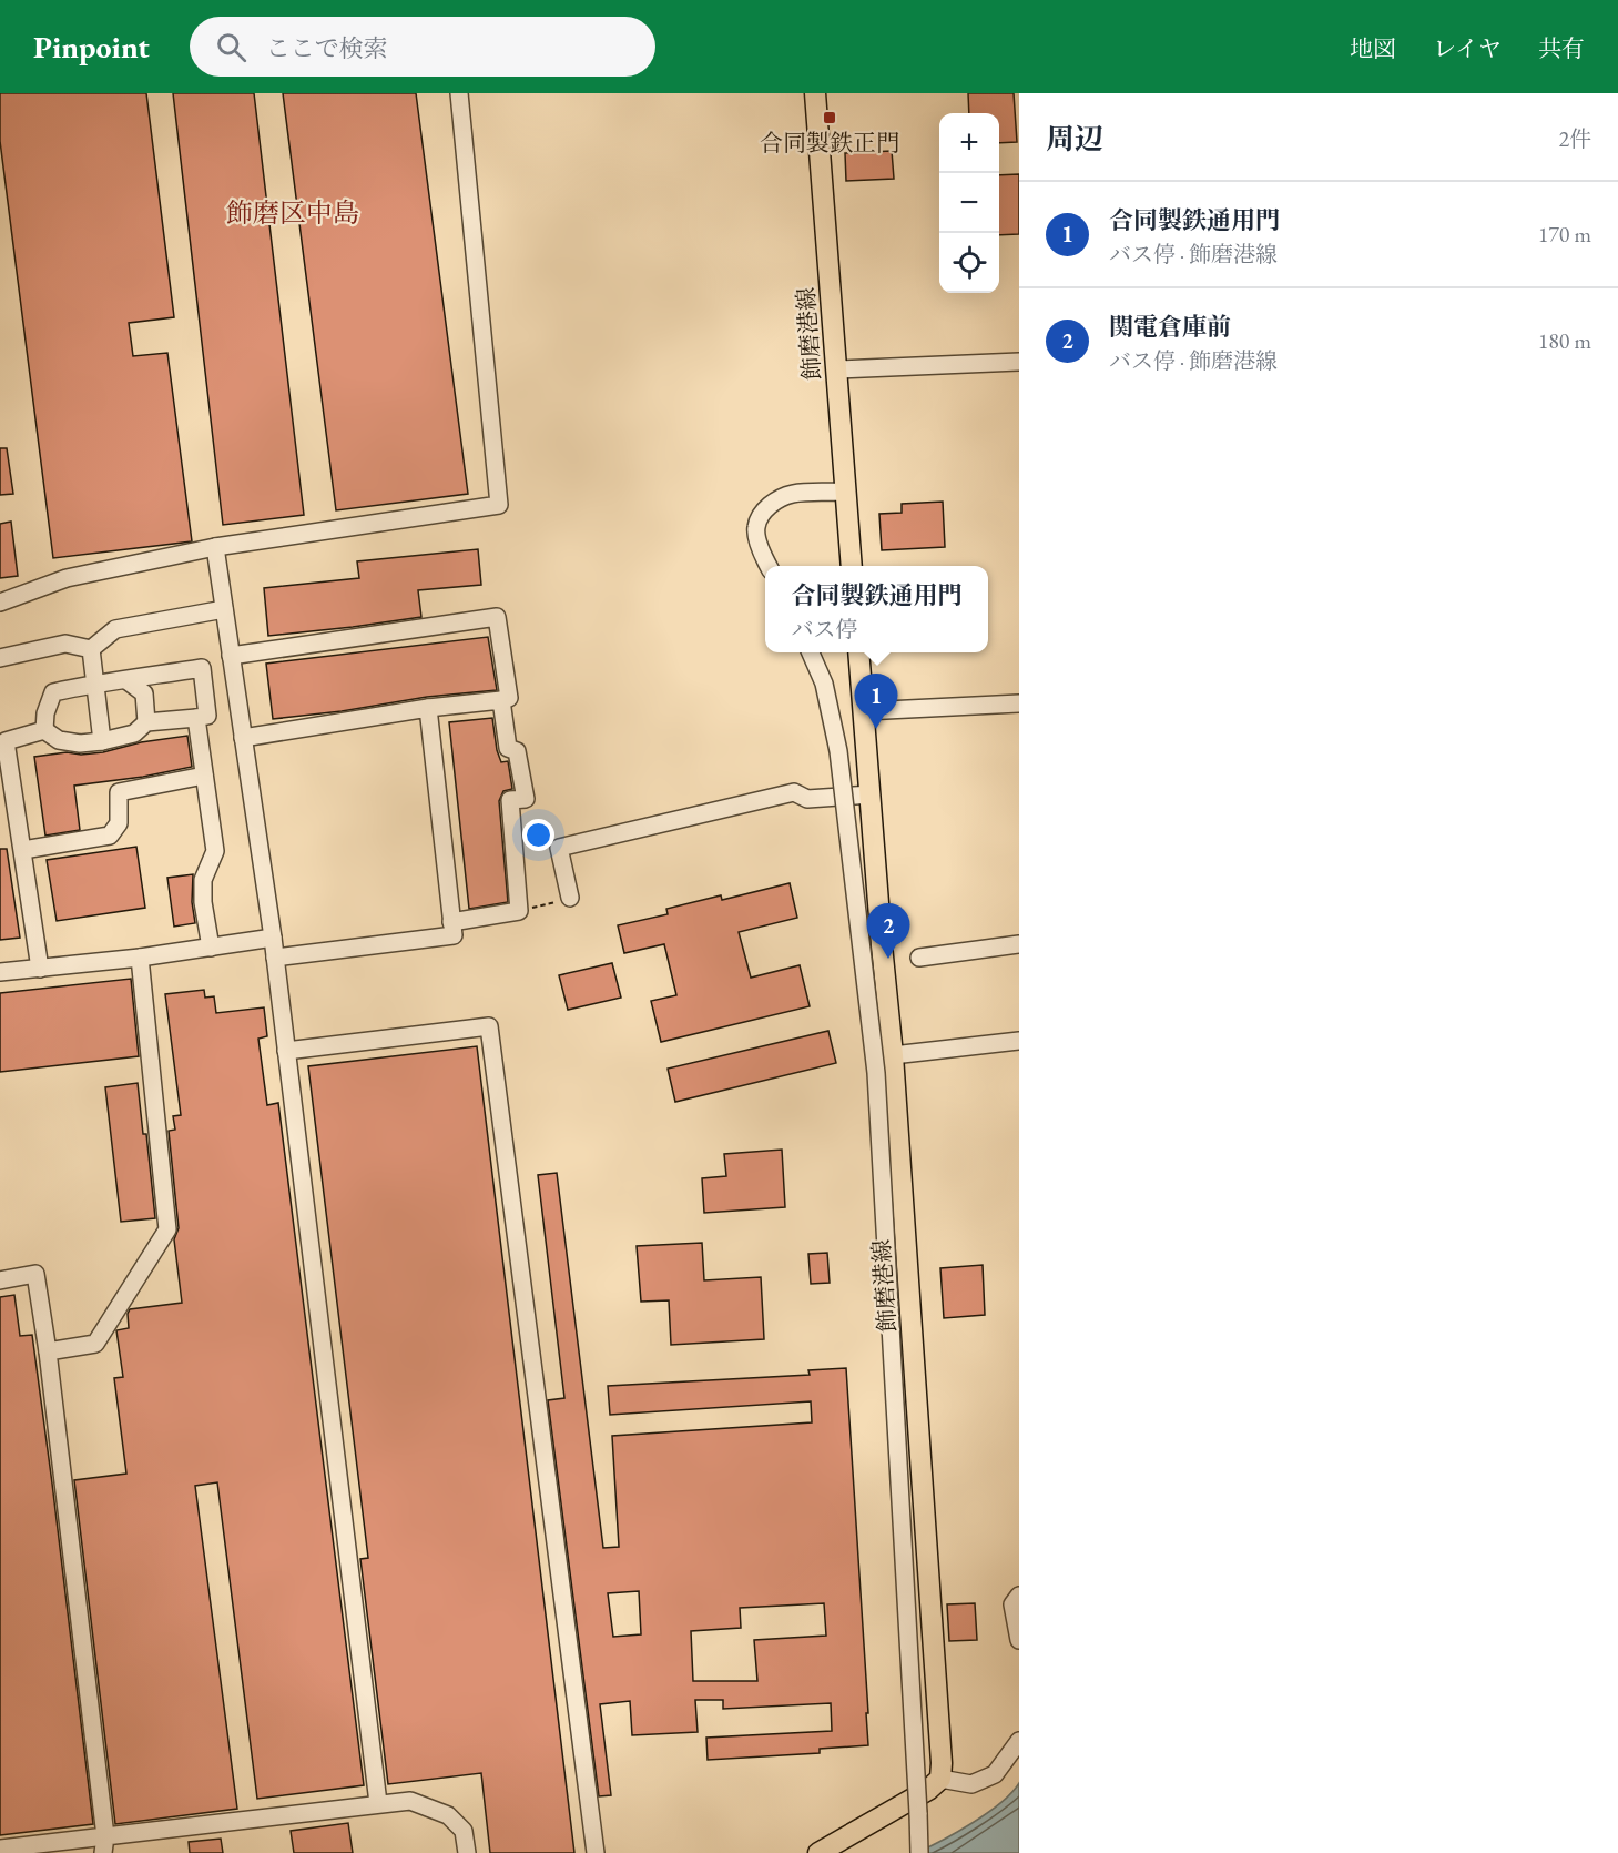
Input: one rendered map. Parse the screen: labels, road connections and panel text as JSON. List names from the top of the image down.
{
  "streets": {
    "main road": ["飾磨港線"]
  },
  "districts": ["飾磨区中島"],
  "places": {
    "transit": ["合同製鉄正門"]
  },
  "page": {
    "header": "Pinpoint",
    "search": "ここで検索",
    "nav": ["地図", "レイヤ", "共有"],
    "heading": ["周辺", "2件"],
    "map_buttons": ["+", "−"],
    "list": [
      {
        "mark": "1",
        "name": "合同製鉄通用門",
        "note": "バス停 · 飾磨港線",
        "value": "170 m"
      },
      {
        "mark": "2",
        "name": "関電倉庫前",
        "note": "バス停 · 飾磨港線",
        "value": "180 m"
      }
    ],
    "popup": ["合同製鉄通用門", "バス停"],
    "pins": ["1", "2"]
  }
}
